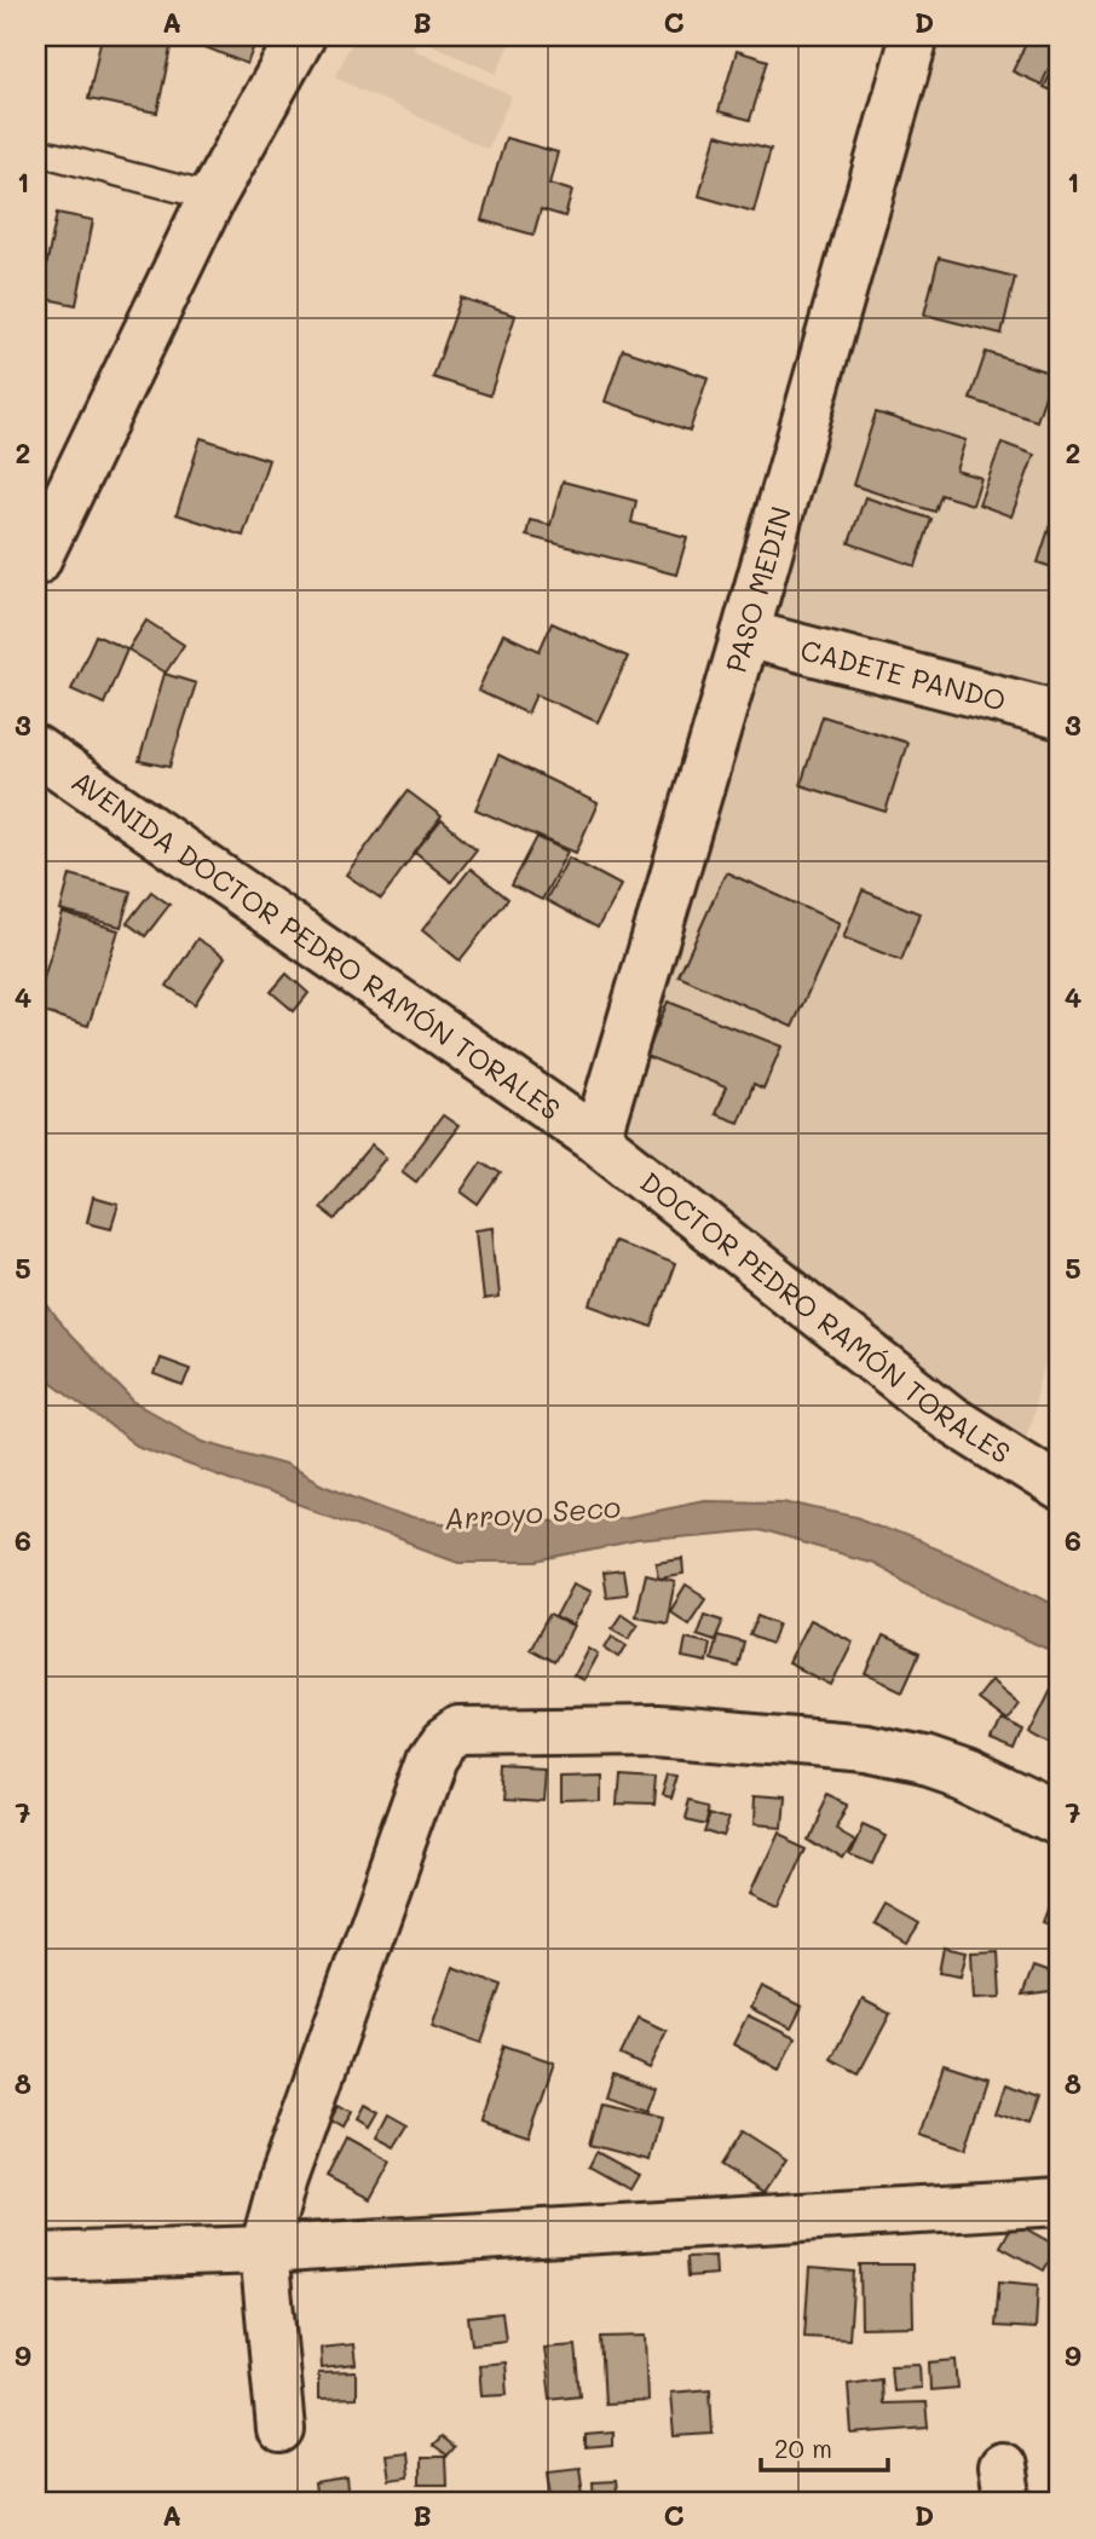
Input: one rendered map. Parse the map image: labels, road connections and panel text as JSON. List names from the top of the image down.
{
  "streets": {
    "street": [
      "PASO MEDIN",
      "CADETE PANDO",
      "AVENIDA DOCTOR PEDRO RAMÓN TORALES",
      "DOCTOR PEDRO RAMÓN TORALES"
    ]
  },
  "crossings": [
    ["PASO MEDIN", "CADETE PANDO"],
    ["PASO MEDIN", "AVENIDA DOCTOR PEDRO RAMÓN TORALES"],
    ["PASO MEDIN", "DOCTOR PEDRO RAMÓN TORALES"],
    ["AVENIDA DOCTOR PEDRO RAMÓN TORALES", "DOCTOR PEDRO RAMÓN TORALES"]
  ],
  "water": ["Arroyo Seco"],
  "scale_bar": "20 m",
  "grid": {
    "columns": [
      "A",
      "B",
      "C",
      "D"
    ],
    "rows": [
      "1",
      "2",
      "3",
      "4",
      "5",
      "6",
      "7",
      "8",
      "9"
    ]
  }
}
